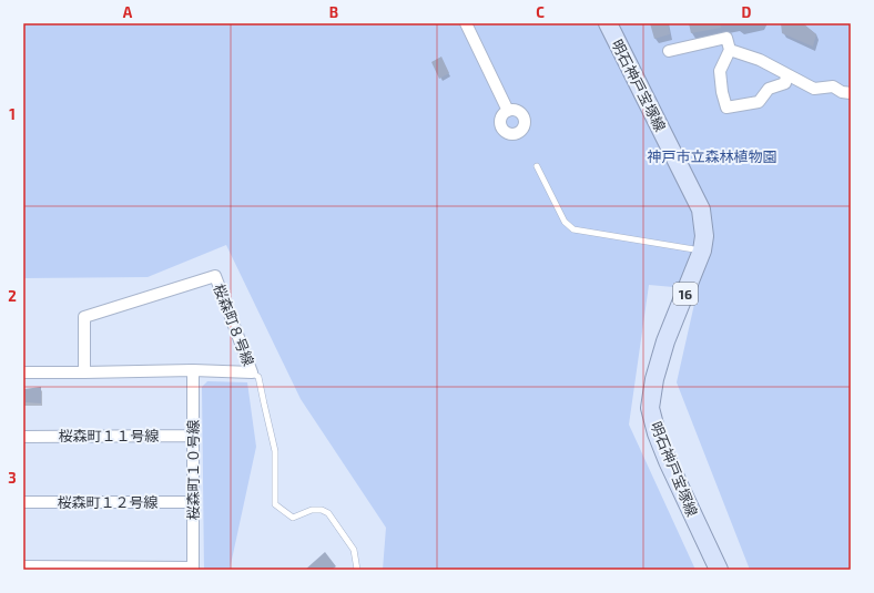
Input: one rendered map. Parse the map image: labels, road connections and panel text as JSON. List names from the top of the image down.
{
  "streets": {
    "main road": ["明石神戸宝塚線", "16"],
    "street": [
      "桜森町８号線",
      "桜森町１１号線",
      "桜森町１０号線",
      "桜森町１２号線"
    ]
  },
  "crossings": [
    ["桜森町８号線", "桜森町１０号線"],
    ["桜森町１１号線", "桜森町１０号線"],
    ["桜森町１０号線", "桜森町１２号線"]
  ],
  "parks": ["神戸市立森林植物園"],
  "grid": {
    "columns": [
      "A",
      "B",
      "C",
      "D"
    ],
    "rows": ["1", "2", "3"]
  }
}
